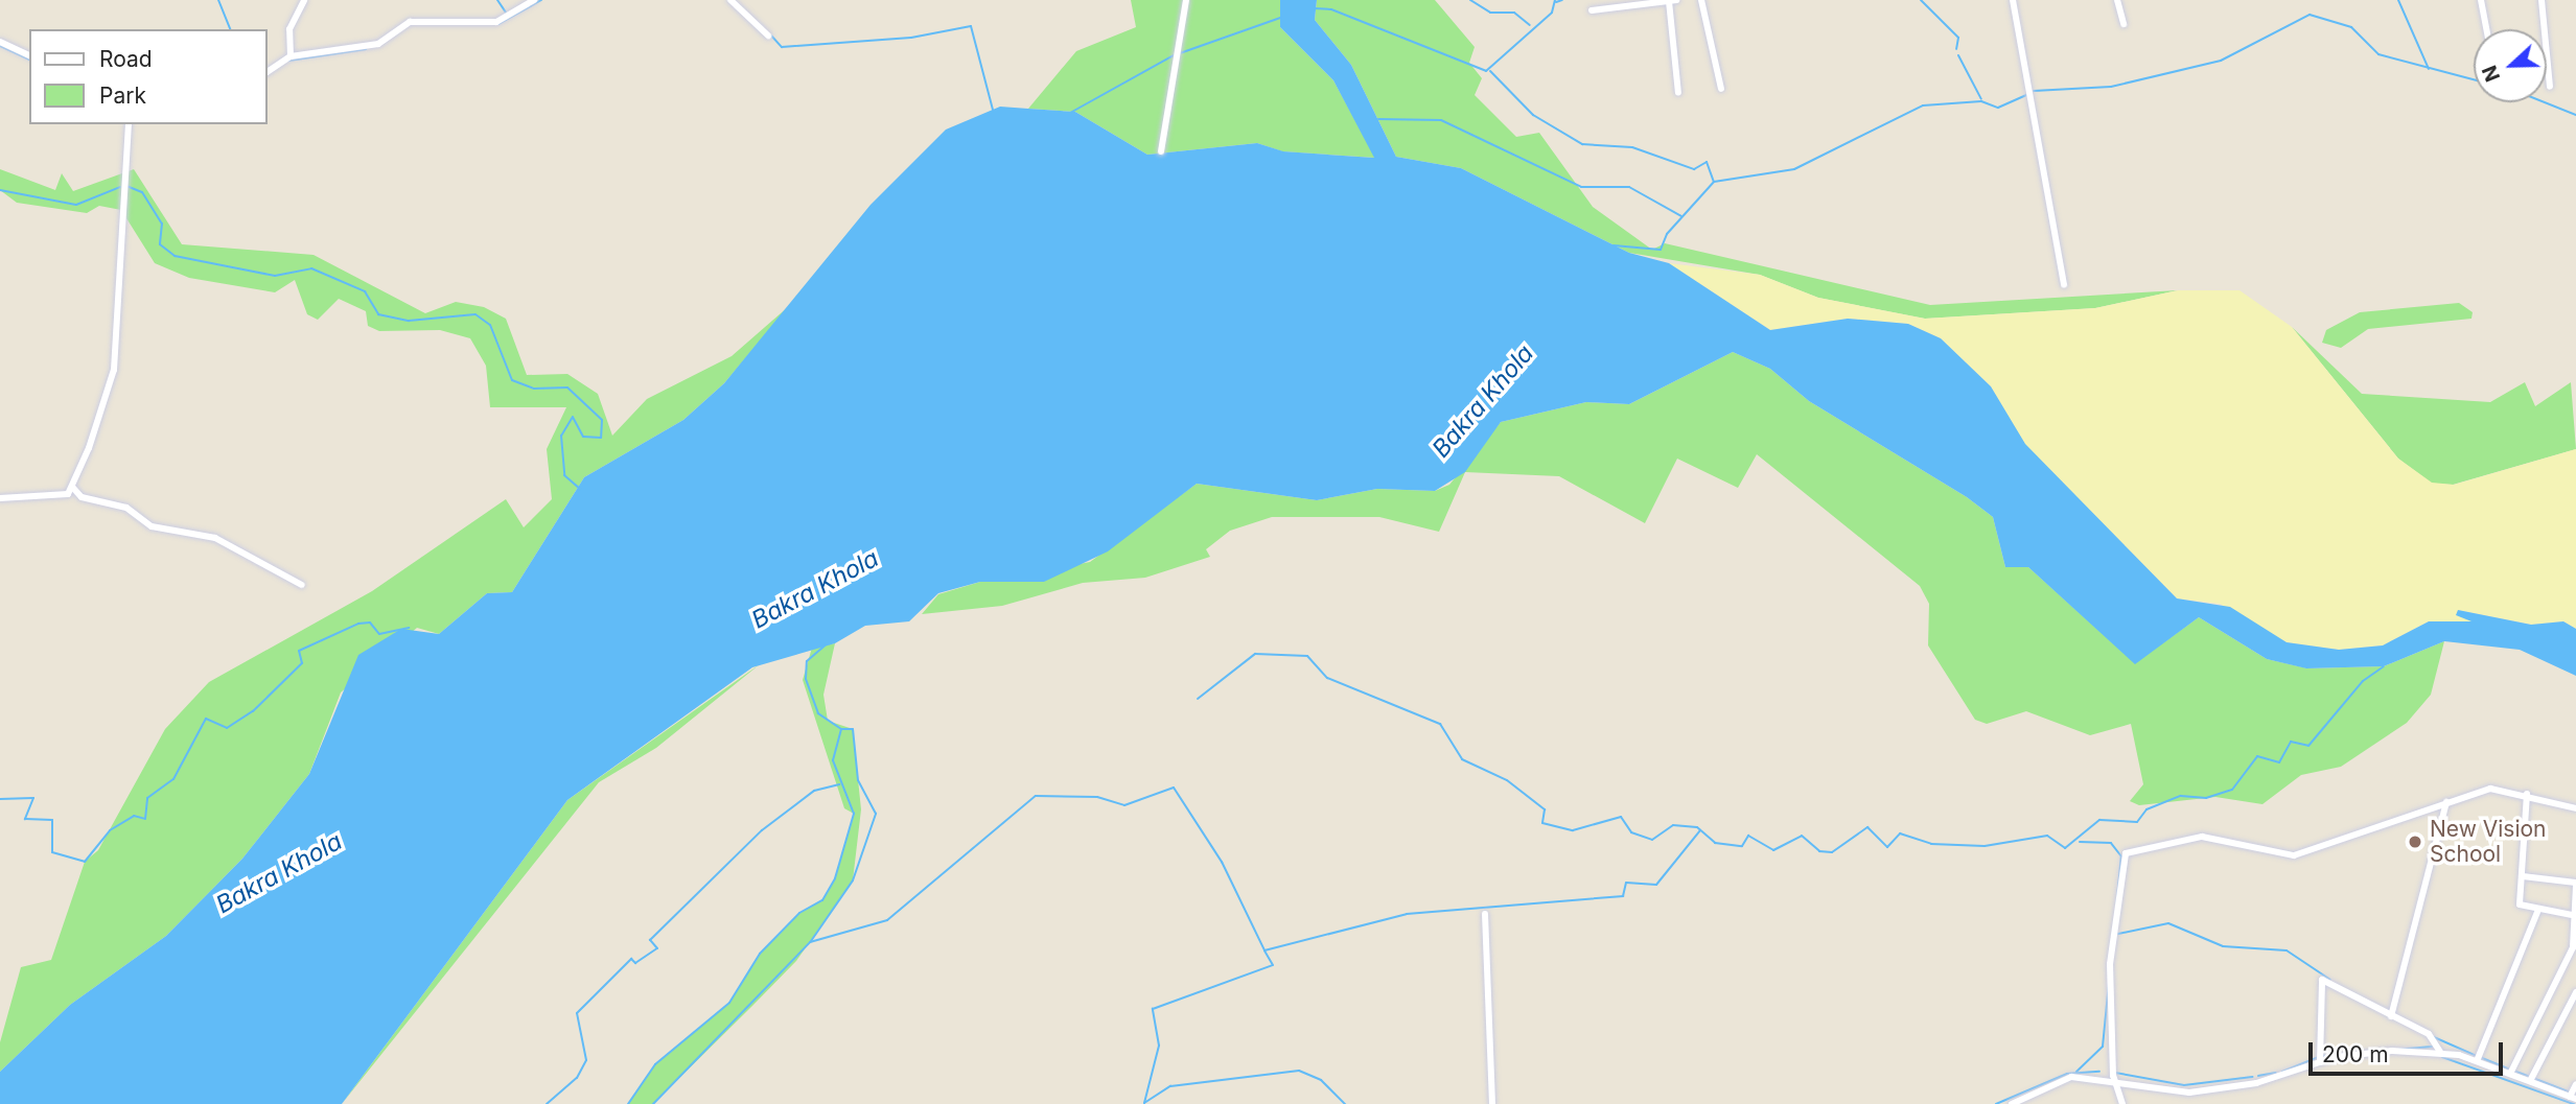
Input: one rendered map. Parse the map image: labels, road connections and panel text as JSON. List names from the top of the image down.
{
  "water": ["Bakra Khola"],
  "places": ["New Vision School"],
  "legend": ["Road", "Park"],
  "scale_bar": "200 m",
  "north": "left"
}
